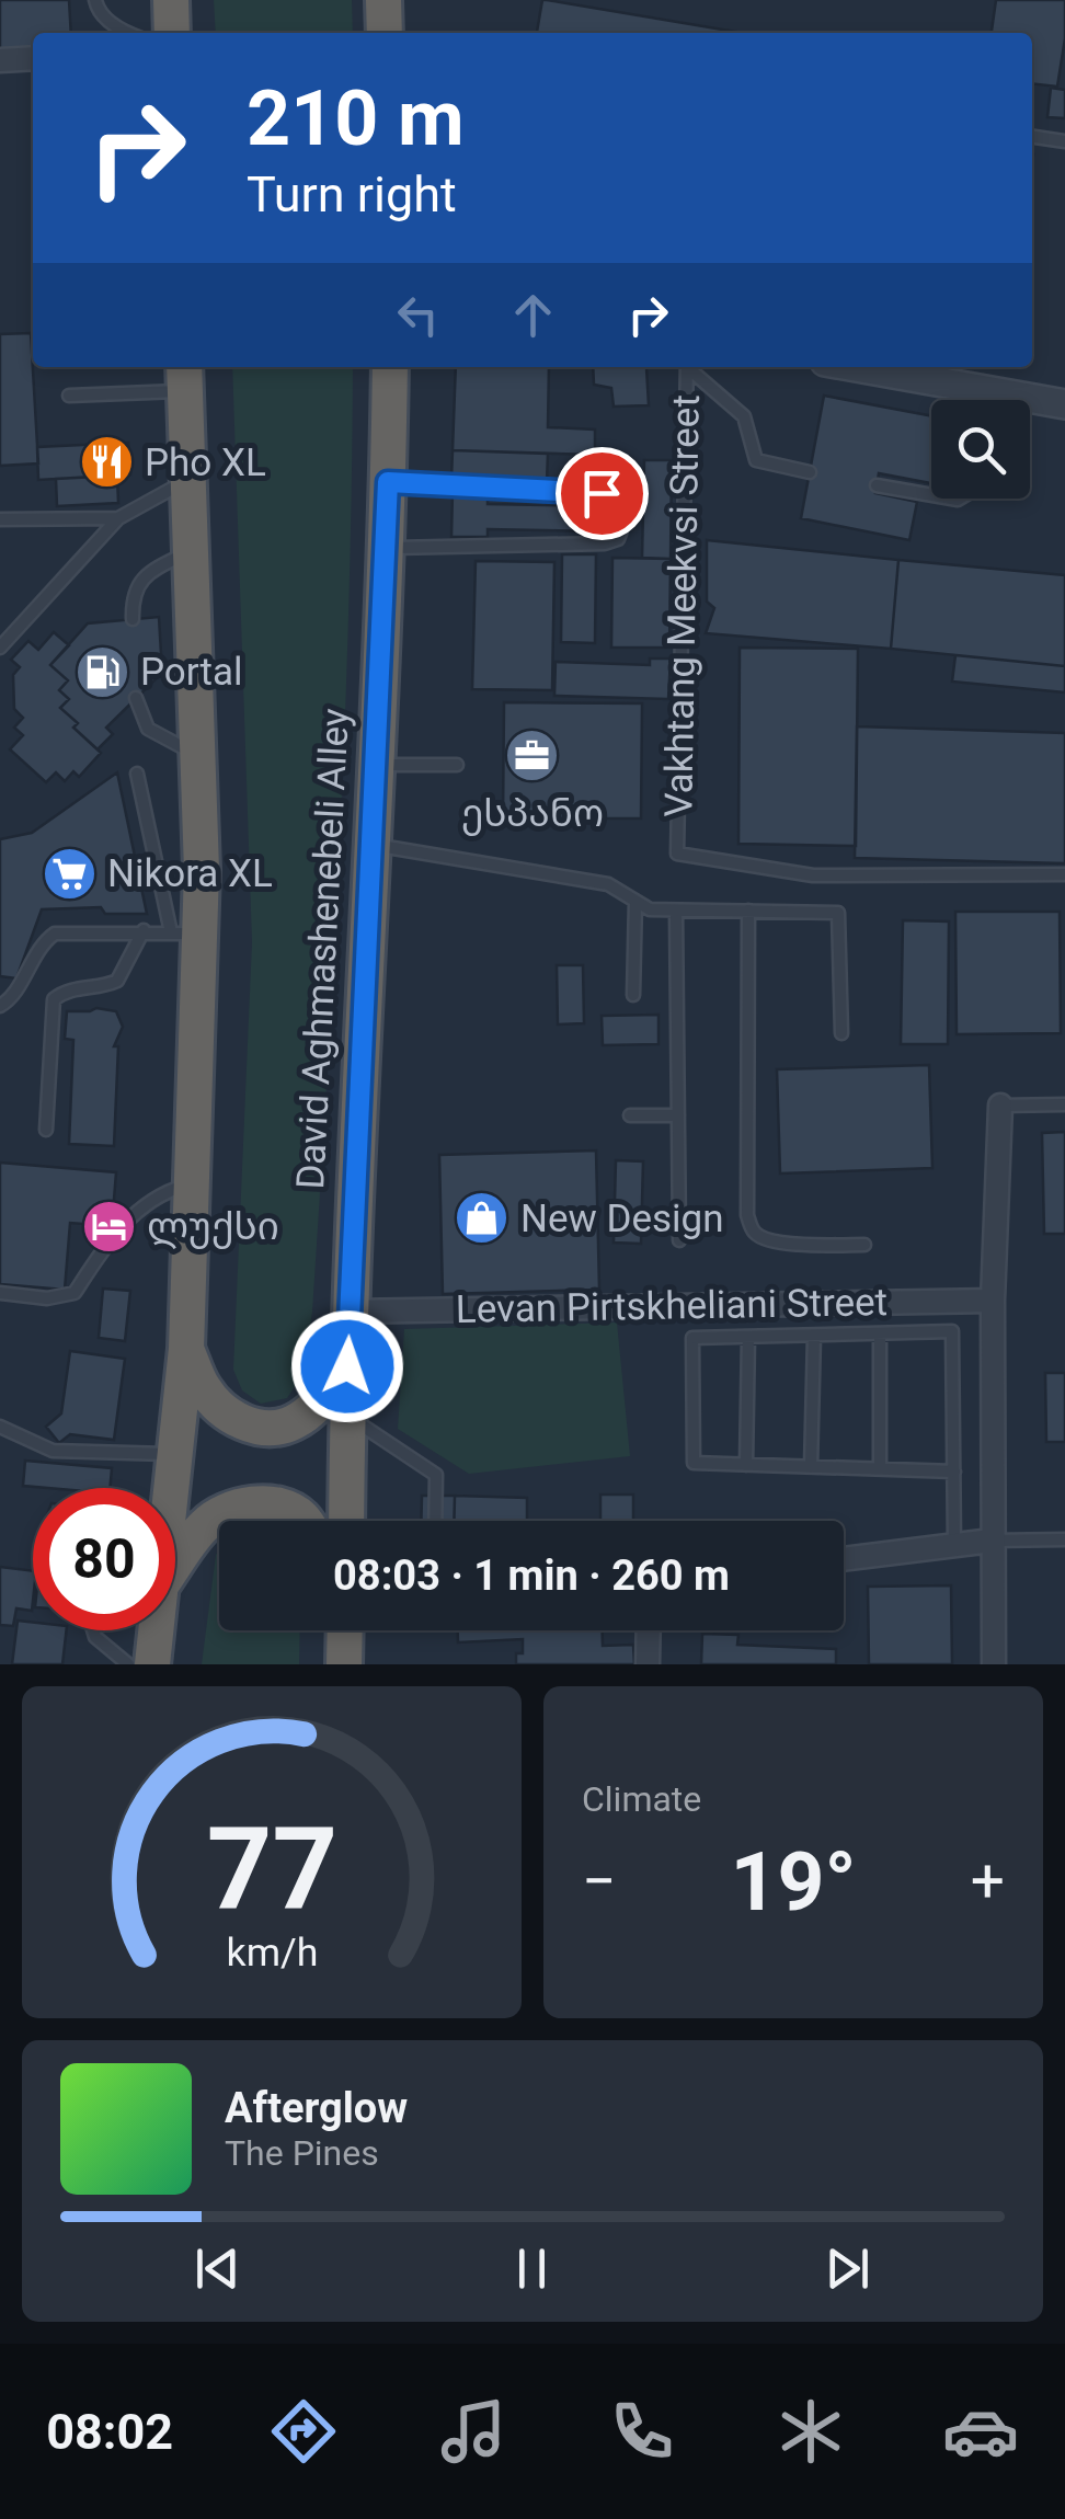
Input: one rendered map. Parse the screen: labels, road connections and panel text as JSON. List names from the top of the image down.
{
  "streets": {
    "highway": ["David Aghmashenebeli Alley"],
    "street": ["Levan Pirtskheliani Street"],
    "lane": ["Vakhtang Meekvsi Street"]
  },
  "crossings": [
    ["David Aghmashenebeli Alley", "Levan Pirtskheliani Street"]
  ],
  "places": {
    "restaurant": ["Pho XL"],
    "fuel station": ["Portal"],
    "office": ["ესპანო"],
    "supermarket": ["Nikora XL"],
    "shop": ["New Design"],
    "hotel": ["ლუქსი"]
  },
  "page": {
    "turn": ["210 m", "Turn right"],
    "limit": "80",
    "trip": "08:03 · 1 min · 260 m",
    "tile": "Climate",
    "heat": ["−", "19°", "+"],
    "song": ["Afterglow", "The Pines"],
    "tabs": "08:02",
    "gauge": ["77", "km/h"]
  }
}
